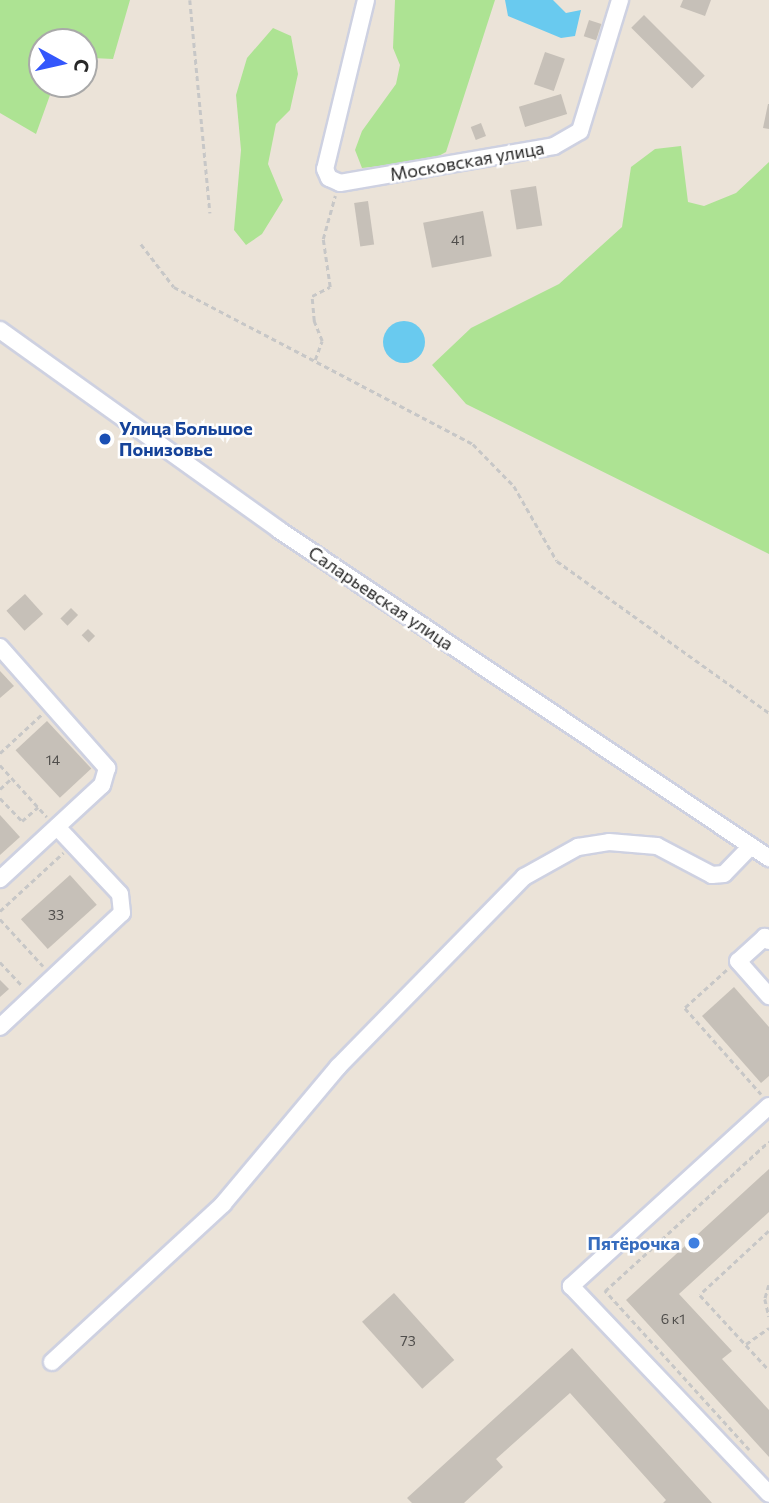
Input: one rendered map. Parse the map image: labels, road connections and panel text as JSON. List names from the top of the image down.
{
  "streets": {
    "street": ["Московская улица", "Саларьевская улица"]
  },
  "places": ["Улица Большое Понизовье", "Пятёрочка"],
  "house_numbers": [
    "41",
    "14",
    "33",
    "6 к1",
    "73"
  ],
  "north": "right"
}
